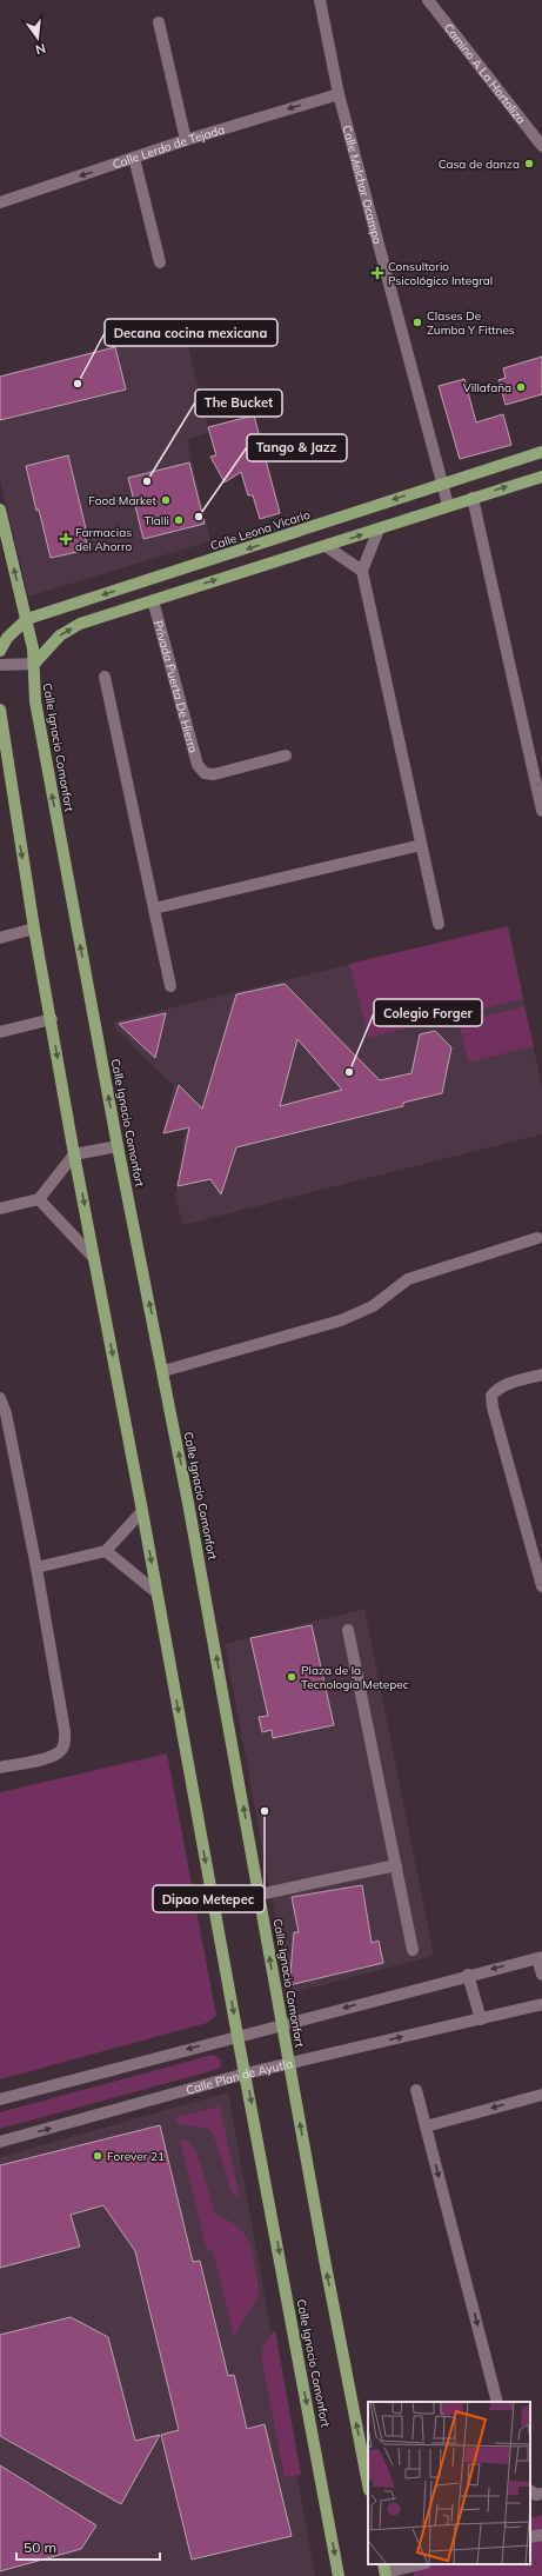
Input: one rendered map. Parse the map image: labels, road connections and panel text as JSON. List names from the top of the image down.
{
  "streets": {
    "main road": ["Calle Leona Vicario", "Calle Ignacio Comonfort"],
    "street": [
      "Camino A La Hortaliza",
      "Calle Lerdo de Tejada",
      "Calle Melchor Ocampo",
      "Privada Puerta De Hierro",
      "Calle Plan de Ayutla"
    ]
  },
  "crossings": [
    ["Calle Lerdo de Tejada", "Calle Melchor Ocampo"],
    ["Calle Melchor Ocampo", "Calle Leona Vicario"],
    ["Calle Leona Vicario", "Calle Ignacio Comonfort"],
    ["Calle Ignacio Comonfort", "Calle Plan de Ayutla"]
  ],
  "one_way": ["Calle Lerdo de Tejada"],
  "places": {
    "other": [
      "Casa de danza",
      "Clases De Zumba Y Fittnes",
      "Decana cocina mexicana",
      "Villafaña",
      "The Bucket",
      "Food Market",
      "Tango & Jazz",
      "Tlalli",
      "Colegio Forger",
      "Plaza de la Tecnología Metepec",
      "Dipao Metepec",
      "Forever 21"
    ],
    "health": ["Consultorio Psicológico Integral", "Farmacias del Ahorro"]
  },
  "scale_bar": "50 m",
  "north": "bottom"
}
